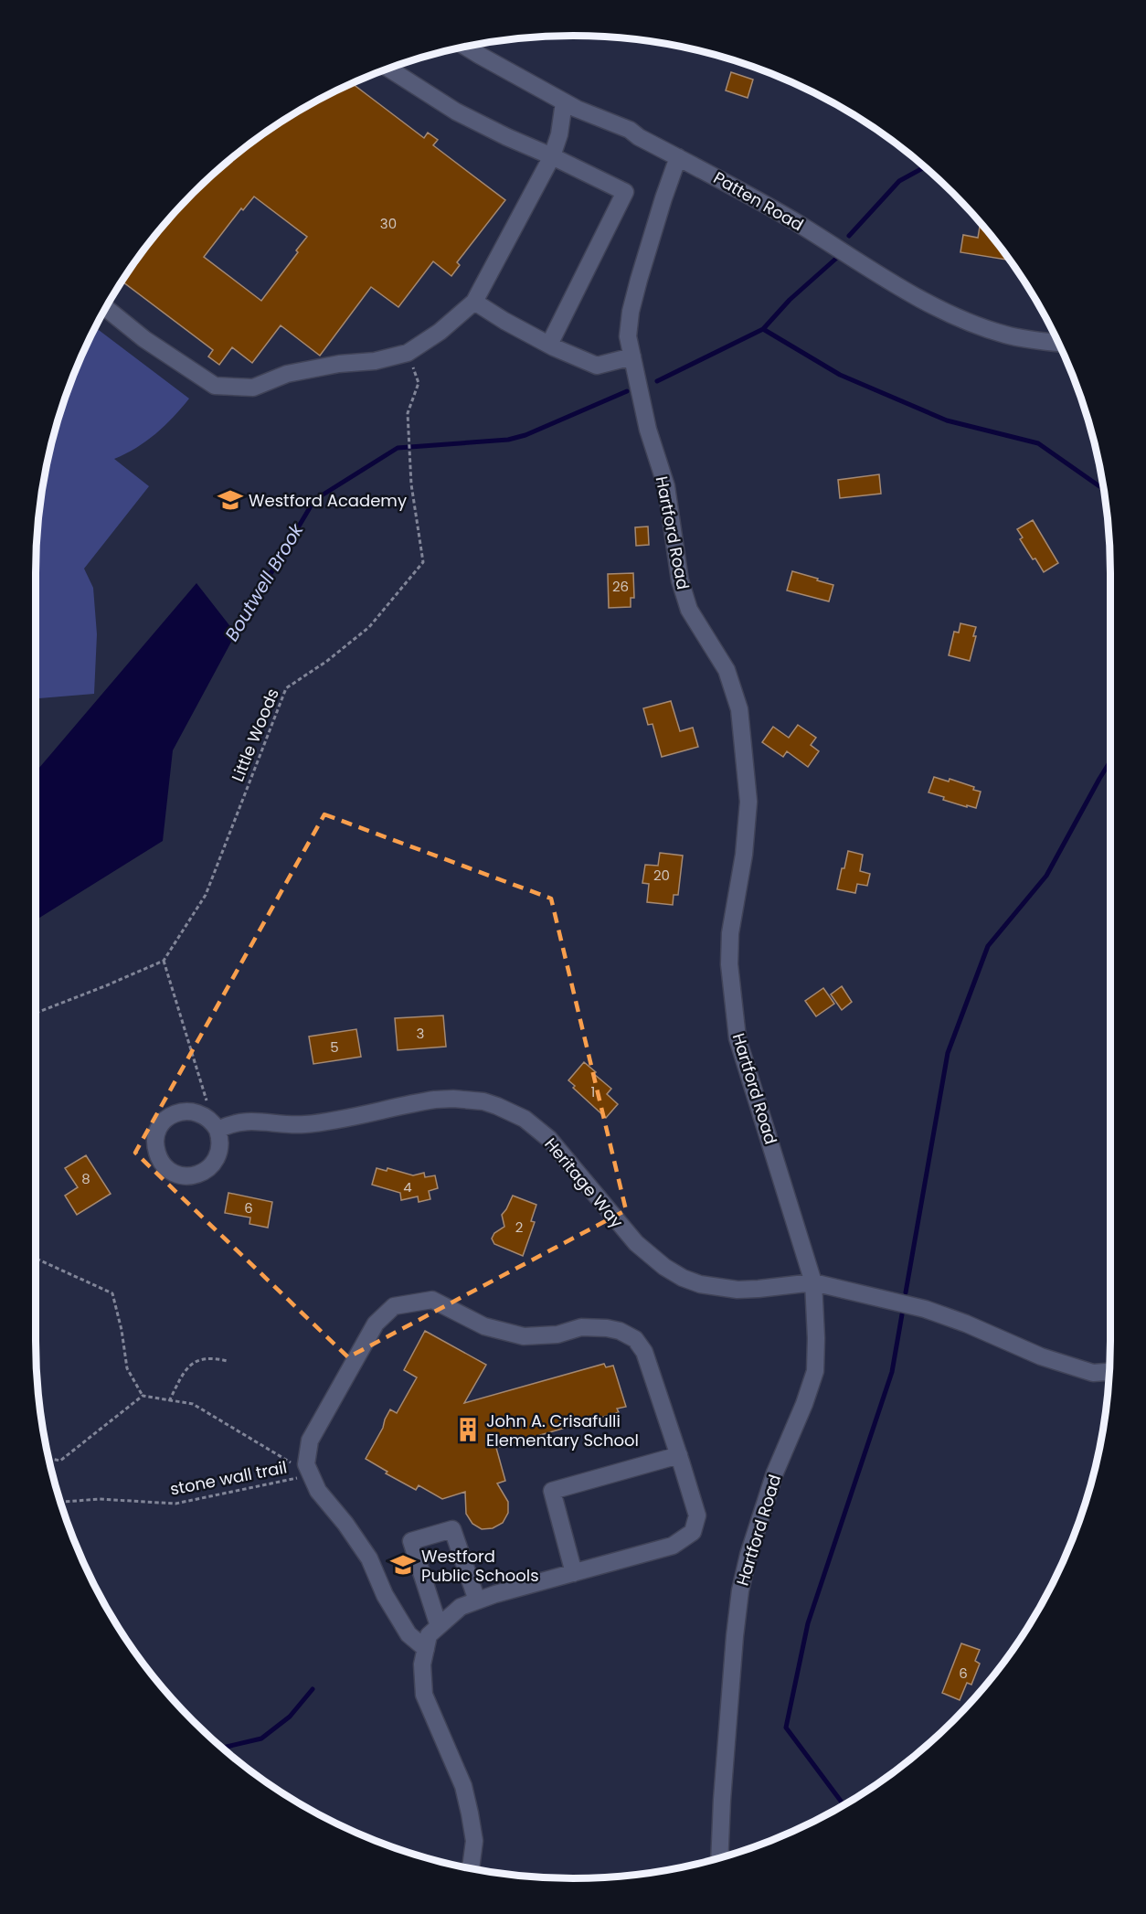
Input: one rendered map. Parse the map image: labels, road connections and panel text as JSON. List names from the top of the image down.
{
  "streets": {
    "street": ["Patten Road", "Hartford Road", "Heritage Way"],
    "path": ["Little Woods", "stone wall trail"]
  },
  "crossings": [
    ["Patten Road", "Hartford Road"],
    ["Hartford Road", "Heritage Way"]
  ],
  "water": ["Boutwell Brook"],
  "places": {
    "school or university": ["Westford Academy", "Westford Public Schools"],
    "building": ["John A. Crisafulli Elementary School"]
  },
  "house_numbers": [
    "30",
    "26",
    "20",
    "3",
    "5",
    "1",
    "8",
    "4",
    "6",
    "2",
    "6"
  ]
}
